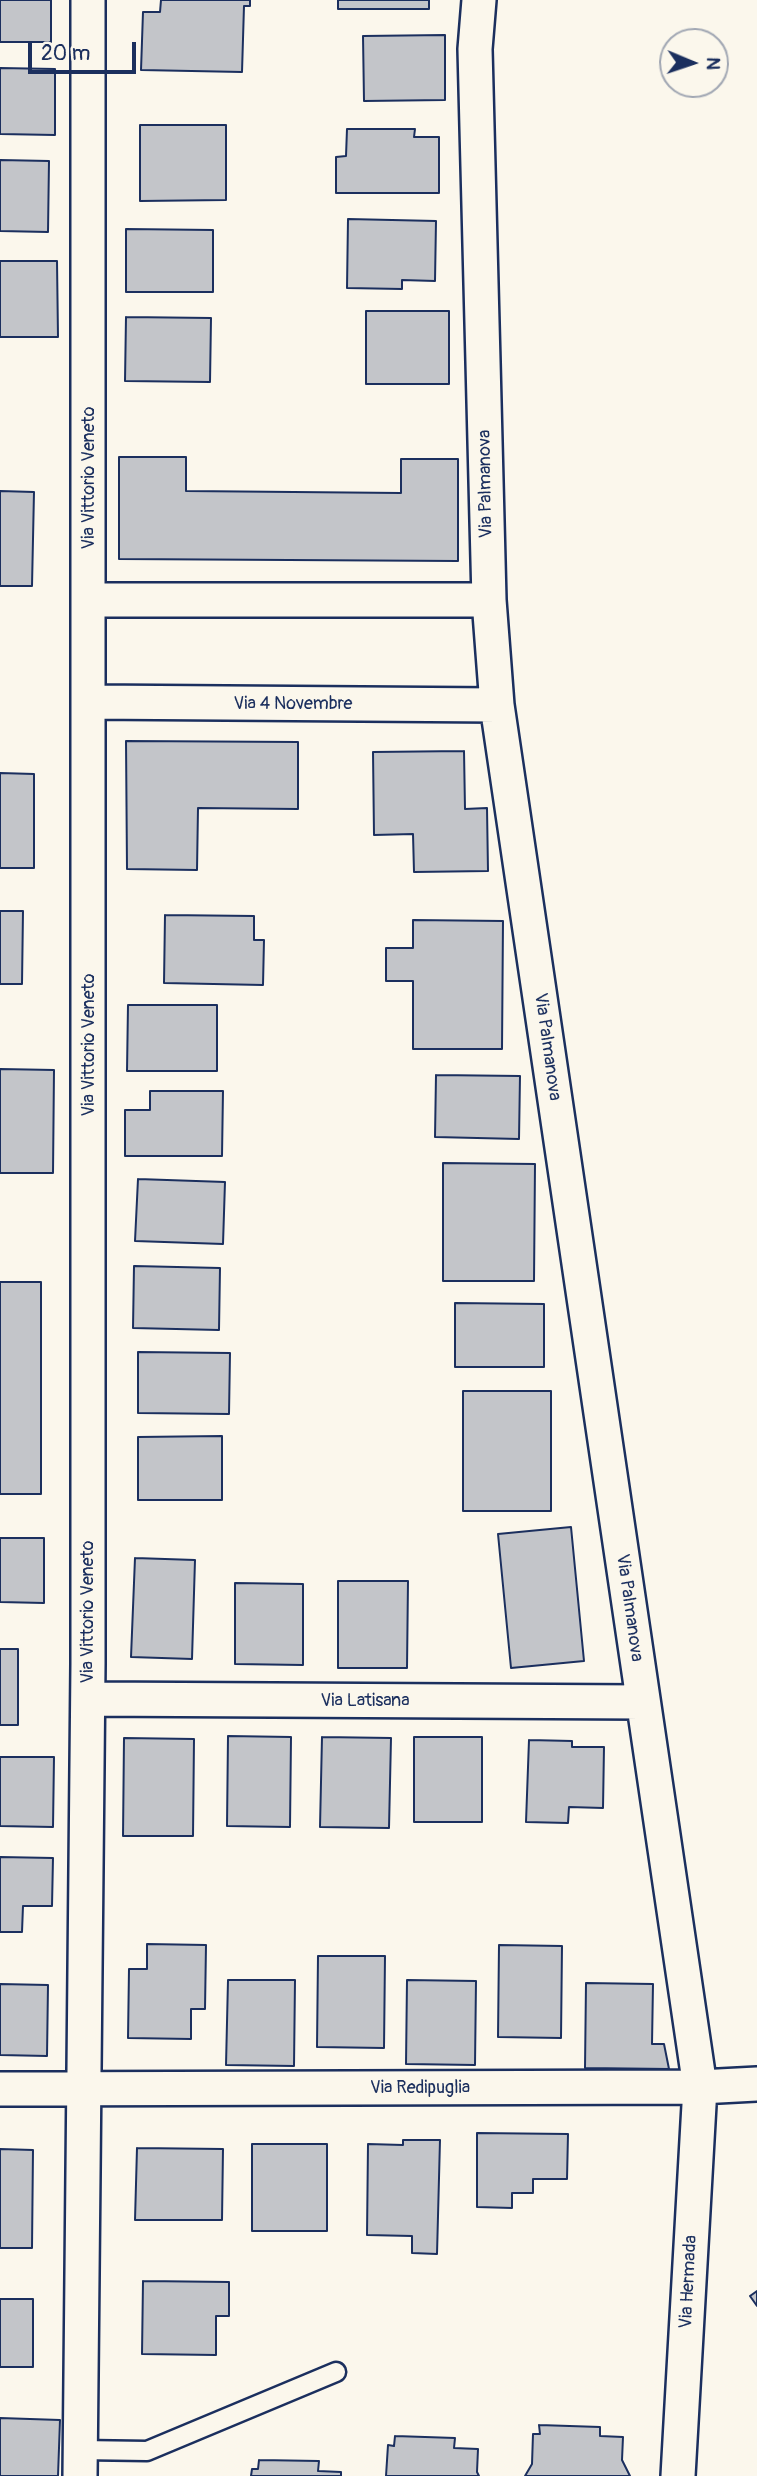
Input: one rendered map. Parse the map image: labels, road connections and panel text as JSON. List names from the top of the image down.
{
  "streets": {
    "street": [
      "Via Vittorio Veneto",
      "Via Palmanova",
      "Via 4 Novembre",
      "Via Latisana",
      "Via Redipuglia",
      "Via Hermada"
    ]
  },
  "crossings": [
    ["Via Vittorio Veneto", "Via 4 Novembre"],
    ["Via Vittorio Veneto", "Via Latisana"],
    ["Via Vittorio Veneto", "Via Redipuglia"],
    ["Via Palmanova", "Via 4 Novembre"],
    ["Via Palmanova", "Via Latisana"],
    ["Via Palmanova", "Via Redipuglia"],
    ["Via Palmanova", "Via Hermada"],
    ["Via Redipuglia", "Via Hermada"]
  ],
  "scale_bar": "20 m",
  "north": "right"
}
